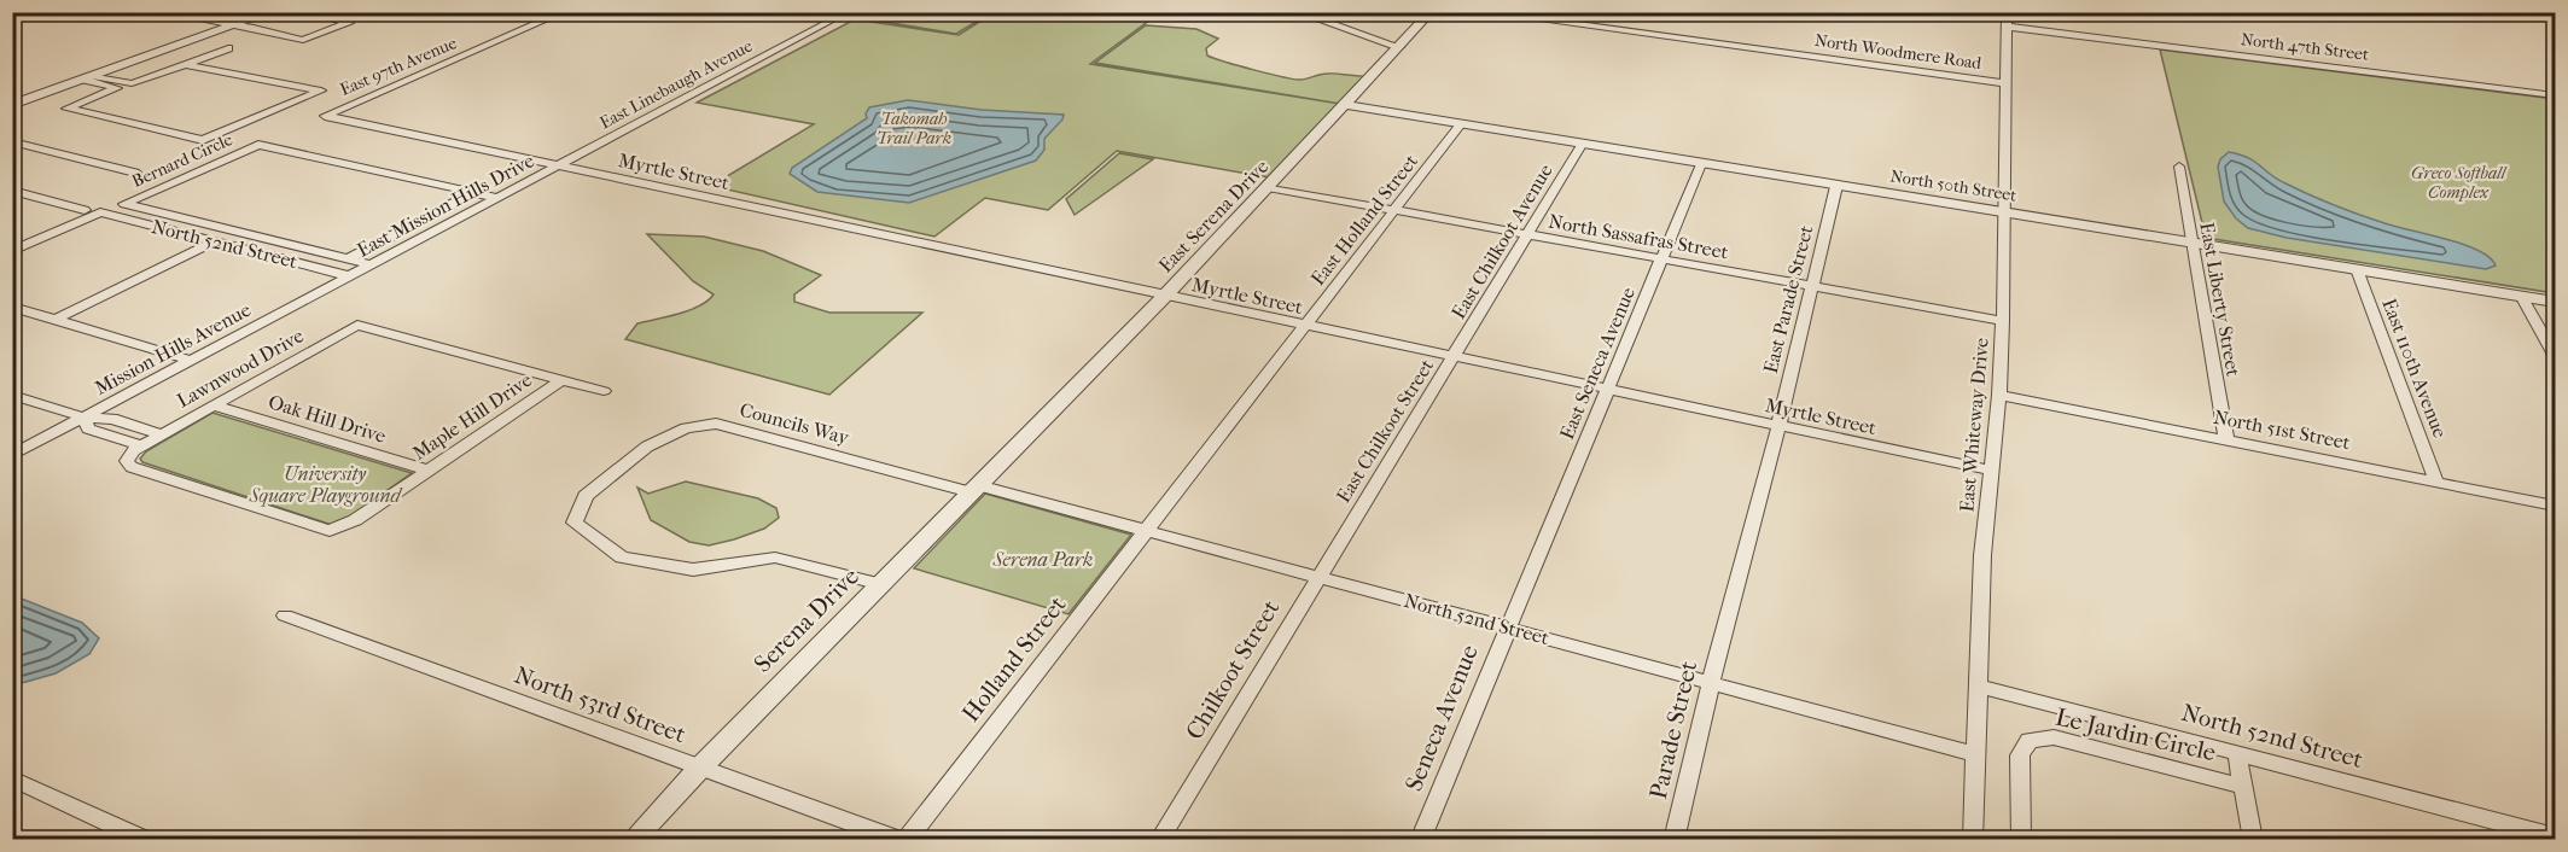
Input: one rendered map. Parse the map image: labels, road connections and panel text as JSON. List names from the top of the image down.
{
  "streets": {
    "street": [
      "North 47th Street",
      "North Woodmere Road",
      "East 97th Avenue",
      "East Linebaugh Avenue",
      "Bernard Circle",
      "Myrtle Street",
      "North 50th Street",
      "East Mission Hills Drive",
      "East Serena Drive",
      "East Holland Street",
      "North Sassafras Street",
      "East Chilkoot Avenue",
      "North 52nd Street",
      "East Parade Street",
      "East Liberty Street",
      "Mission Hills Avenue",
      "East Seneca Avenue",
      "Lawnwood Drive",
      "East 110th Avenue",
      "Maple Hill Drive",
      "Oak Hill Drive",
      "Councils Way",
      "East Whiteway Drive",
      "North 51st Street",
      "East Chilkoot Street",
      "Serena Drive",
      "Holland Street",
      "Chilkoot Street",
      "North 53rd Street",
      "Seneca Avenue",
      "Parade Street",
      "Le Jardin Circle"
    ]
  },
  "crossings": [
    ["North 47th Street", "East Whiteway Drive"],
    ["North Woodmere Road", "East Whiteway Drive"],
    ["East 97th Avenue", "Myrtle Street"],
    ["East Linebaugh Avenue", "Myrtle Street"],
    ["East Linebaugh Avenue", "East Mission Hills Drive"],
    ["Bernard Circle", "East Mission Hills Drive"],
    ["Myrtle Street", "East Mission Hills Drive"],
    ["Myrtle Street", "East Serena Drive"],
    ["Myrtle Street", "East Holland Street"],
    ["Myrtle Street", "East Chilkoot Avenue"],
    ["Myrtle Street", "East Parade Street"],
    ["Myrtle Street", "East Seneca Avenue"],
    ["Myrtle Street", "East Whiteway Drive"],
    ["Myrtle Street", "East Chilkoot Street"],
    ["North 50th Street", "East Serena Drive"],
    ["North 50th Street", "East Holland Street"],
    ["North 50th Street", "East Chilkoot Avenue"],
    ["North 50th Street", "East Parade Street"],
    ["North 50th Street", "East Liberty Street"],
    ["North 50th Street", "East Seneca Avenue"],
    ["North 50th Street", "East 110th Avenue"],
    ["North 50th Street", "East Whiteway Drive"],
    ["East Mission Hills Drive", "North 52nd Street"],
    ["East Mission Hills Drive", "Mission Hills Avenue"],
    ["East Serena Drive", "North Sassafras Street"],
    ["East Serena Drive", "Serena Drive"],
    ["East Holland Street", "North Sassafras Street"],
    ["East Holland Street", "Holland Street"],
    ["North Sassafras Street", "East Chilkoot Avenue"],
    ["North Sassafras Street", "East Parade Street"],
    ["North Sassafras Street", "East Seneca Avenue"],
    ["North Sassafras Street", "East Whiteway Drive"],
    ["East Chilkoot Avenue", "East Chilkoot Street"],
    ["North 52nd Street", "Mission Hills Avenue"],
    ["North 52nd Street", "Councils Way"],
    ["North 52nd Street", "East Whiteway Drive"],
    ["North 52nd Street", "Serena Drive"],
    ["North 52nd Street", "Holland Street"],
    ["North 52nd Street", "Chilkoot Street"],
    ["North 52nd Street", "Seneca Avenue"],
    ["North 52nd Street", "Parade Street"],
    ["North 52nd Street", "Le Jardin Circle"],
    ["East Parade Street", "Parade Street"],
    ["East Liberty Street", "North 51st Street"],
    ["East Seneca Avenue", "Seneca Avenue"],
    ["Lawnwood Drive", "Maple Hill Drive"],
    ["Lawnwood Drive", "Oak Hill Drive"],
    ["East 110th Avenue", "North 51st Street"],
    ["Maple Hill Drive", "Oak Hill Drive"],
    ["Councils Way", "Serena Drive"],
    ["East Whiteway Drive", "North 51st Street"],
    ["East Chilkoot Street", "Chilkoot Street"],
    ["Serena Drive", "North 53rd Street"]
  ],
  "parks": [
    "Takomah Trail Park",
    "Greco Softball Complex",
    "University Square Playground",
    "Serena Park"
  ]
}
